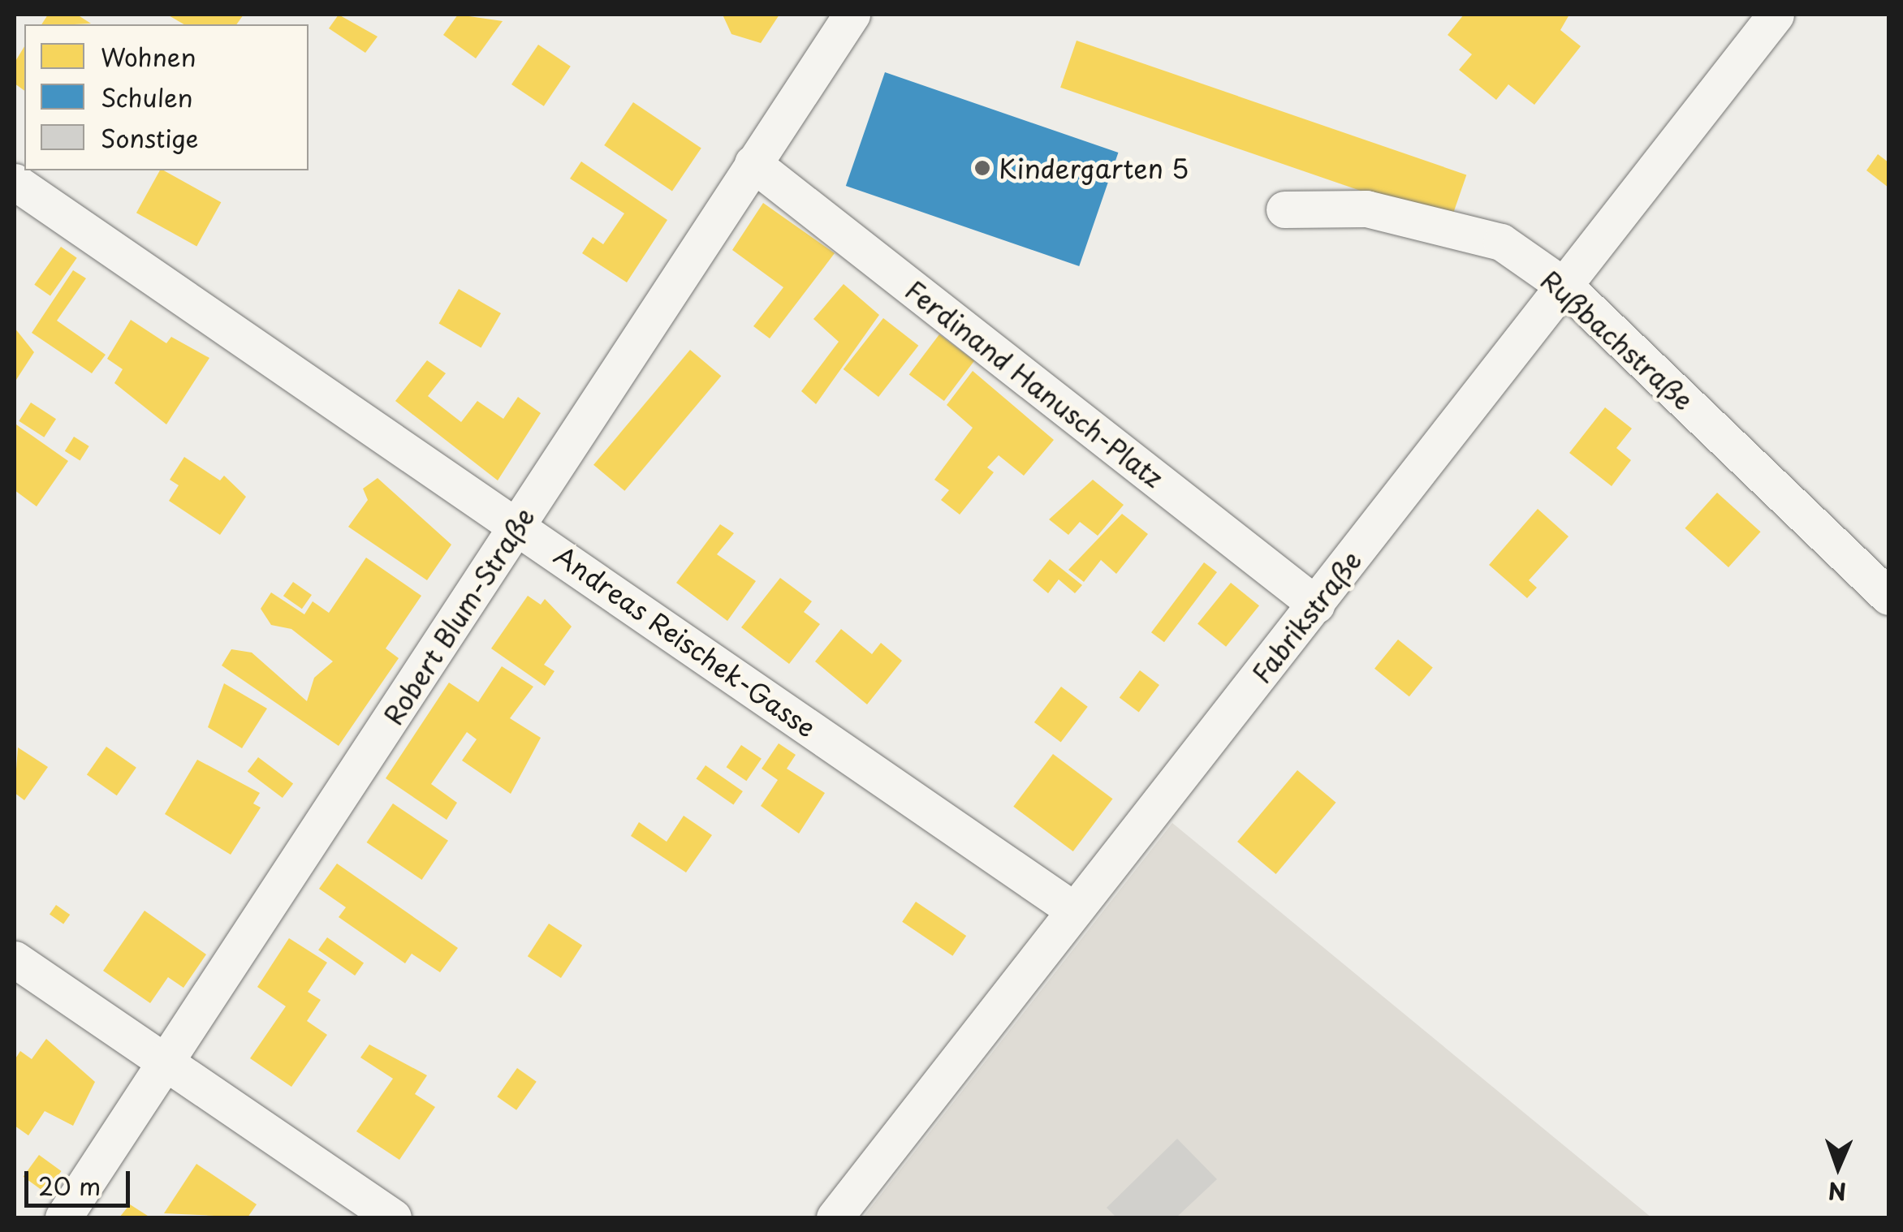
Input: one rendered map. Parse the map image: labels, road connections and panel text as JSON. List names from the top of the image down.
{
  "streets": {
    "street": [
      "Rußbachstraße",
      "Ferdinand Hanusch-Platz",
      "Robert Blum-Straße",
      "Fabrikstraße",
      "Andreas Reischek-Gasse"
    ]
  },
  "crossings": [
    ["Rußbachstraße", "Fabrikstraße"],
    ["Ferdinand Hanusch-Platz", "Robert Blum-Straße"],
    ["Ferdinand Hanusch-Platz", "Fabrikstraße"],
    ["Robert Blum-Straße", "Andreas Reischek-Gasse"],
    ["Fabrikstraße", "Andreas Reischek-Gasse"]
  ],
  "places": ["Kindergarten 5"],
  "legend": ["Wohnen", "Schulen", "Sonstige"],
  "scale_bar": "20 m",
  "north": "bottom"
}
